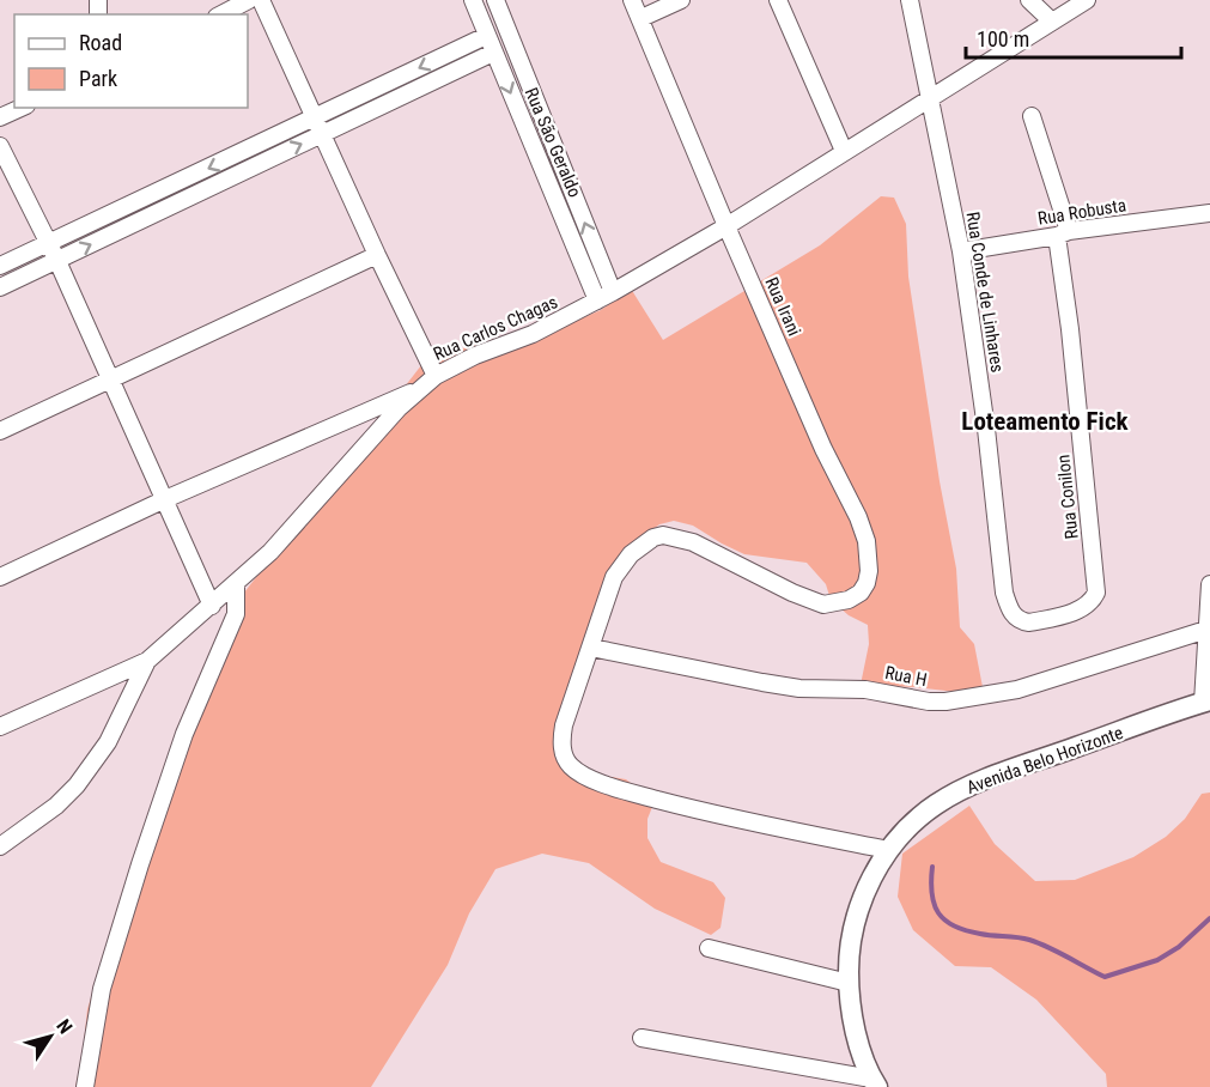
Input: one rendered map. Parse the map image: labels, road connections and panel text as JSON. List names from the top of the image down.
{
  "streets": {
    "main road": ["Avenida Belo Horizonte"],
    "street": [
      "Rua São Geraldo",
      "Rua Robusta",
      "Rua Conde de Linhares",
      "Rua Irani",
      "Rua Carlos Chagas",
      "Rua Conilon",
      "Rua H"
    ]
  },
  "crossings": [
    ["Rua São Geraldo", "Rua Carlos Chagas"],
    ["Rua Robusta", "Rua Conde de Linhares"],
    ["Rua Robusta", "Rua Conilon"],
    ["Rua Conde de Linhares", "Rua Carlos Chagas"],
    ["Rua Conde de Linhares", "Rua Conilon"],
    ["Rua Irani", "Rua Carlos Chagas"],
    ["Rua Irani", "Rua H"]
  ],
  "districts": ["Loteamento Fick"],
  "legend": ["Road", "Park"],
  "scale_bar": "100 m",
  "north": "top right"
}
